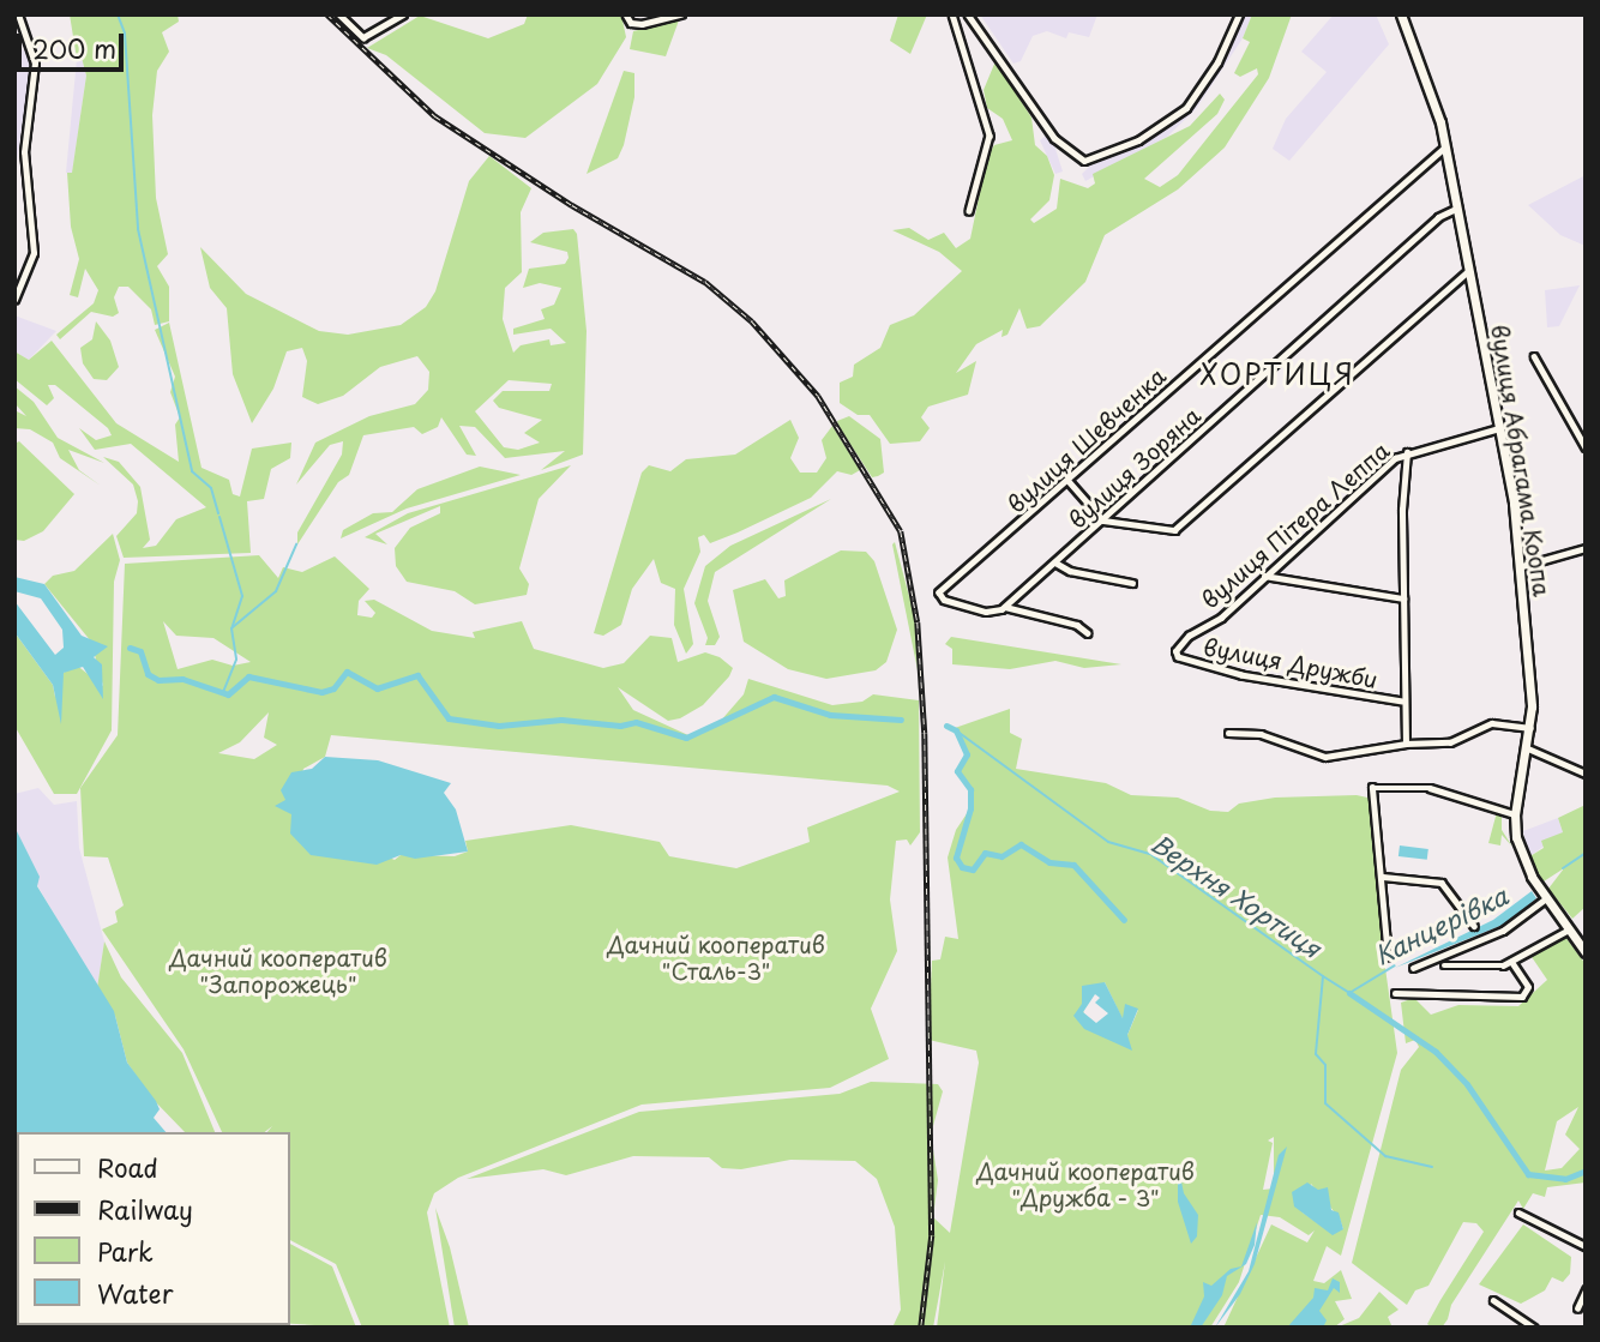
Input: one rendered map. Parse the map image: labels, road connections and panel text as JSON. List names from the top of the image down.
{
  "streets": {
    "main road": ["вулиця Абрагама Коопа"],
    "street": [
      "вулиця Шевченка",
      "вулиця Зоряна",
      "вулиця Пітера Леппа",
      "вулиця Дружби"
    ]
  },
  "crossings": [
    ["вулиця Шевченка", "вулиця Абрагама Коопа"],
    ["вулиця Шевченка", "вулиця Зоряна"],
    ["вулиця Абрагама Коопа", "вулиця Зоряна"],
    ["вулиця Абрагама Коопа", "вулиця Пітера Леппа"],
    ["вулиця Пітера Леппа", "вулиця Дружби"]
  ],
  "districts": ["ХОРТИЦЯ"],
  "water": ["Верхня Хортиця", "Канцерівка"],
  "parks": ["Дачний кооператив \"Сталь-3\"", "Дачний кооператив \"Запорожець\"", "Дачний кооператив \"Дружба - 3\""],
  "legend": [
    "Road",
    "Railway",
    "Park",
    "Water"
  ],
  "scale_bar": "200 m"
}
